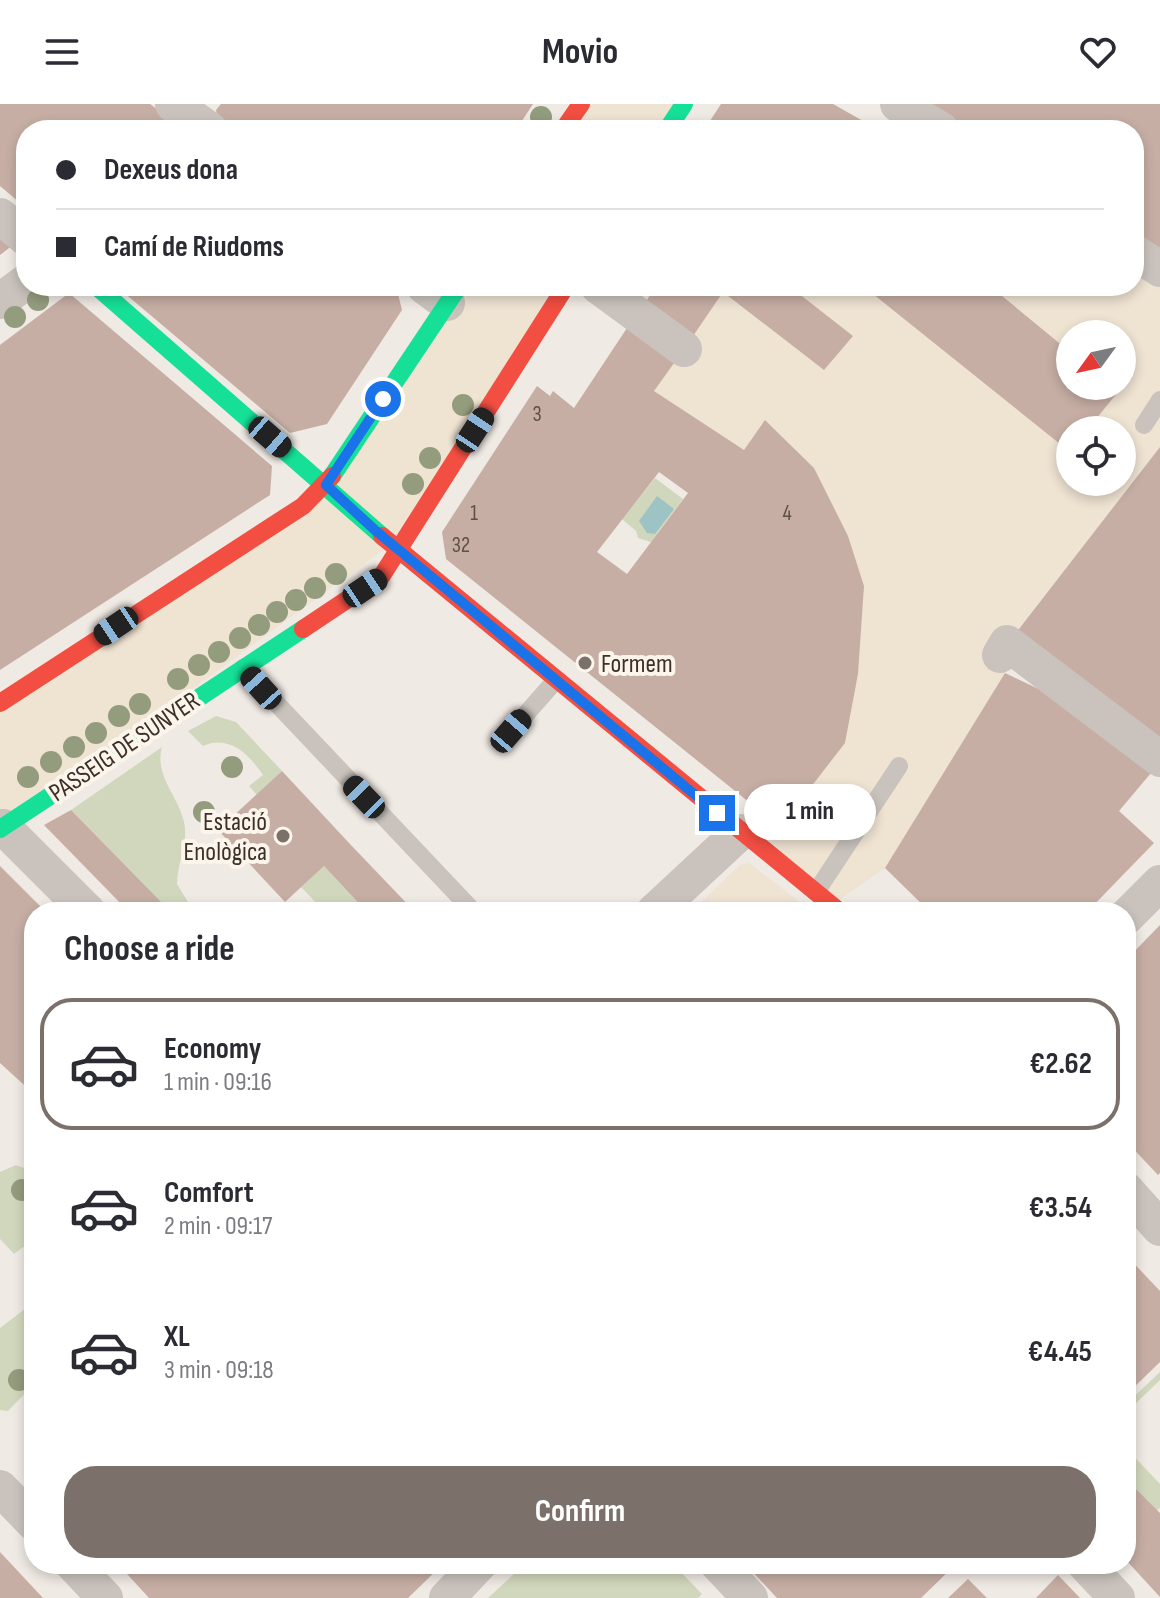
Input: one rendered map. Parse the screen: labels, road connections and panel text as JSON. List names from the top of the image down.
{
  "streets": {
    "street": ["PASSEIG DE SUNYER"]
  },
  "places": ["Formem", "Estació Enològica"],
  "house_numbers": [
    "3",
    "1",
    "4",
    "32"
  ],
  "north": "bottom left",
  "page": {
    "header": "Movio",
    "banner": ["Dexeus dona", "Camí de Riudoms"],
    "bubble": "1 min",
    "heading": "Choose a ride",
    "list": [
      {
        "name": "Economy",
        "note": "1 min · 09:16",
        "value": "€2.62"
      },
      {
        "name": "Comfort",
        "note": "2 min · 09:17",
        "value": "€3.54"
      },
      {
        "name": "XL",
        "note": "3 min · 09:18",
        "value": "€4.45"
      }
    ],
    "buttons": "Confirm"
  }
}
